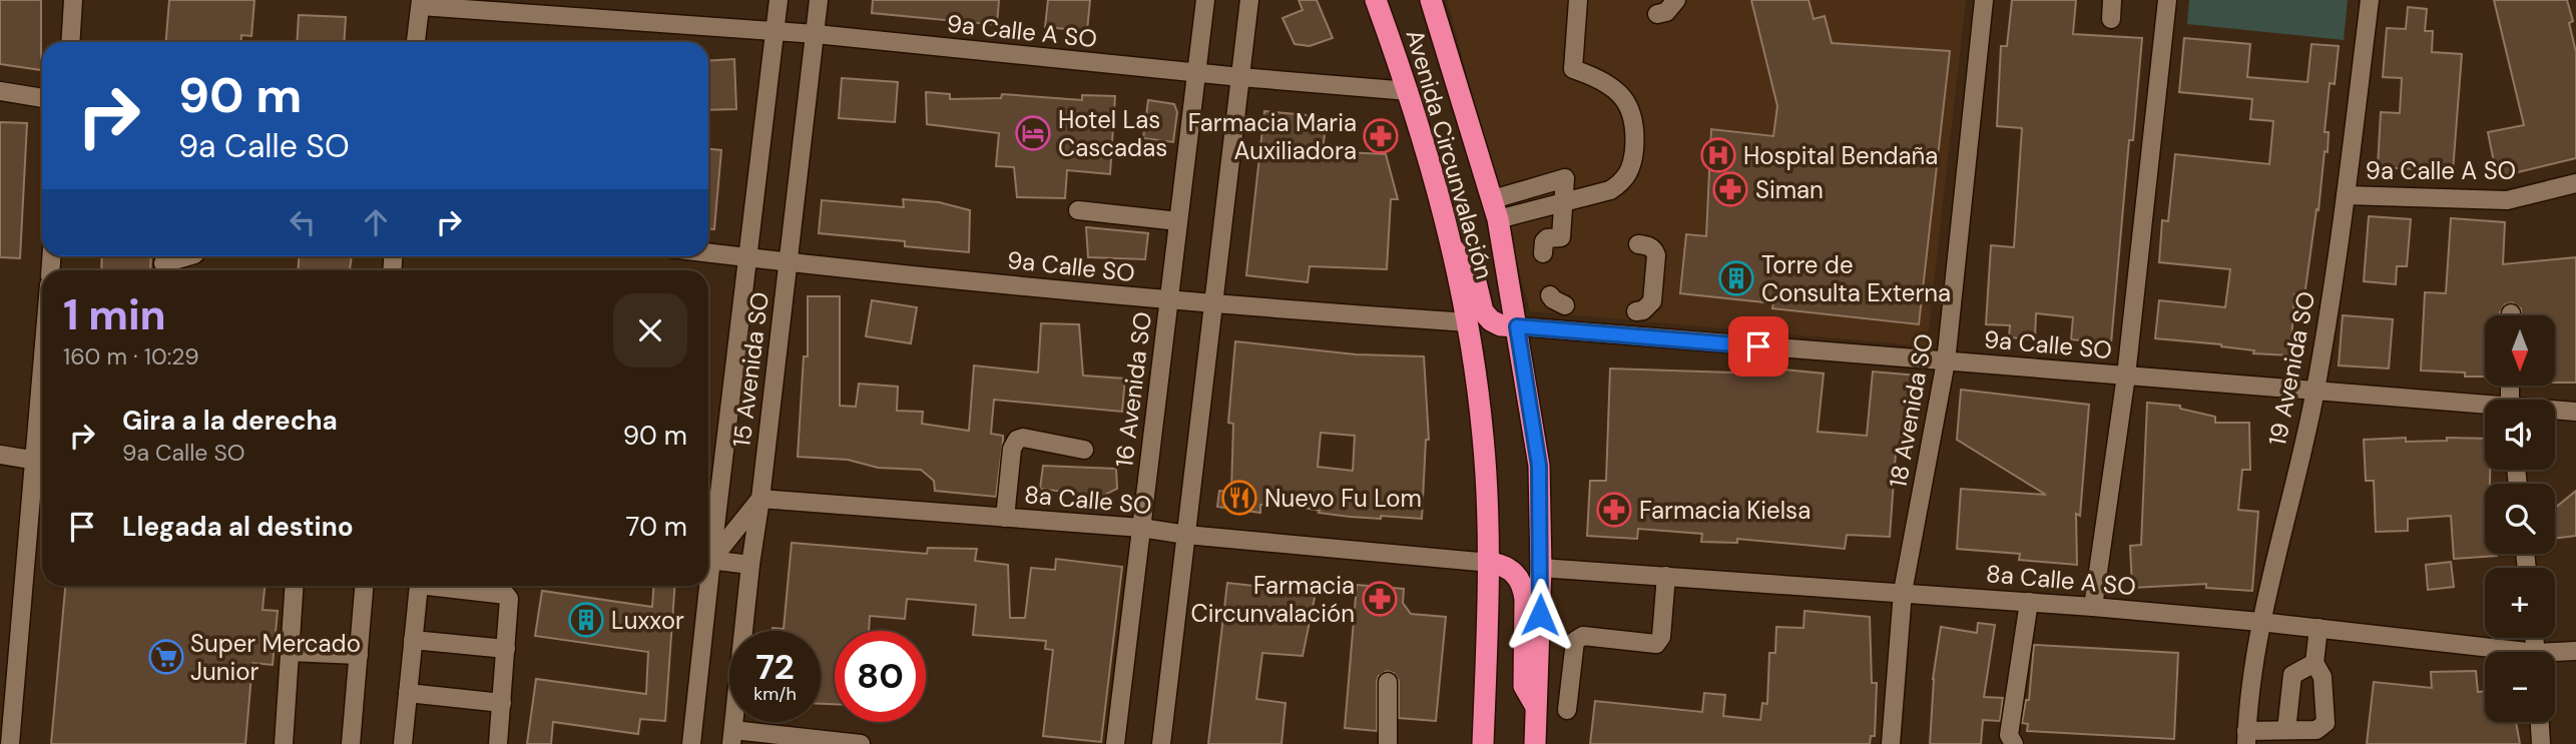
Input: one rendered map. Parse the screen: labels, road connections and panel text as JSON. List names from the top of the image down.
{
  "streets": {
    "highway": ["Avenida Circunvalación"],
    "street": [
      "9a Calle A SO",
      "9a Calle SO",
      "19 Avenida SO",
      "15 Avenida SO",
      "16 Avenida SO",
      "18 Avenida SO",
      "8a Calle SO",
      "8a Calle A SO"
    ]
  },
  "crossings": [
    ["9a Calle A SO", "Avenida Circunvalación"],
    ["9a Calle A SO", "19 Avenida SO"],
    ["9a Calle A SO", "15 Avenida SO"],
    ["9a Calle A SO", "16 Avenida SO"],
    ["Avenida Circunvalación", "9a Calle SO"],
    ["Avenida Circunvalación", "8a Calle SO"],
    ["Avenida Circunvalación", "8a Calle A SO"],
    ["9a Calle SO", "19 Avenida SO"],
    ["9a Calle SO", "15 Avenida SO"],
    ["9a Calle SO", "16 Avenida SO"],
    ["9a Calle SO", "18 Avenida SO"],
    ["19 Avenida SO", "8a Calle A SO"],
    ["15 Avenida SO", "8a Calle SO"],
    ["16 Avenida SO", "8a Calle SO"],
    ["18 Avenida SO", "8a Calle A SO"]
  ],
  "places": {
    "hotel": ["Hotel Las Cascadas"],
    "pharmacy": [
      "Farmacia Maria Auxiliadora",
      "Siman",
      "Farmacia Kielsa",
      "Farmacia Circunvalación"
    ],
    "hospital": ["Hospital Bendaña"],
    "building": ["Torre de Consulta Externa", "Luxxor"],
    "restaurant": ["Nuevo Fu Lom"],
    "supermarket": ["Super Mercado Junior"]
  },
  "north": "bottom",
  "page": {
    "turn": ["90 m", "9a Calle SO"],
    "heading": ["1 min", "160 m · 10:29"],
    "map_buttons": ["+", "−"],
    "list": [
      {
        "name": "Gira a la derecha",
        "note": "9a Calle SO",
        "value": "90 m"
      },
      {
        "name": "Llegada al destino",
        "value": "70 m"
      }
    ],
    "speed": "72 km/h",
    "limit": "80"
  }
}
